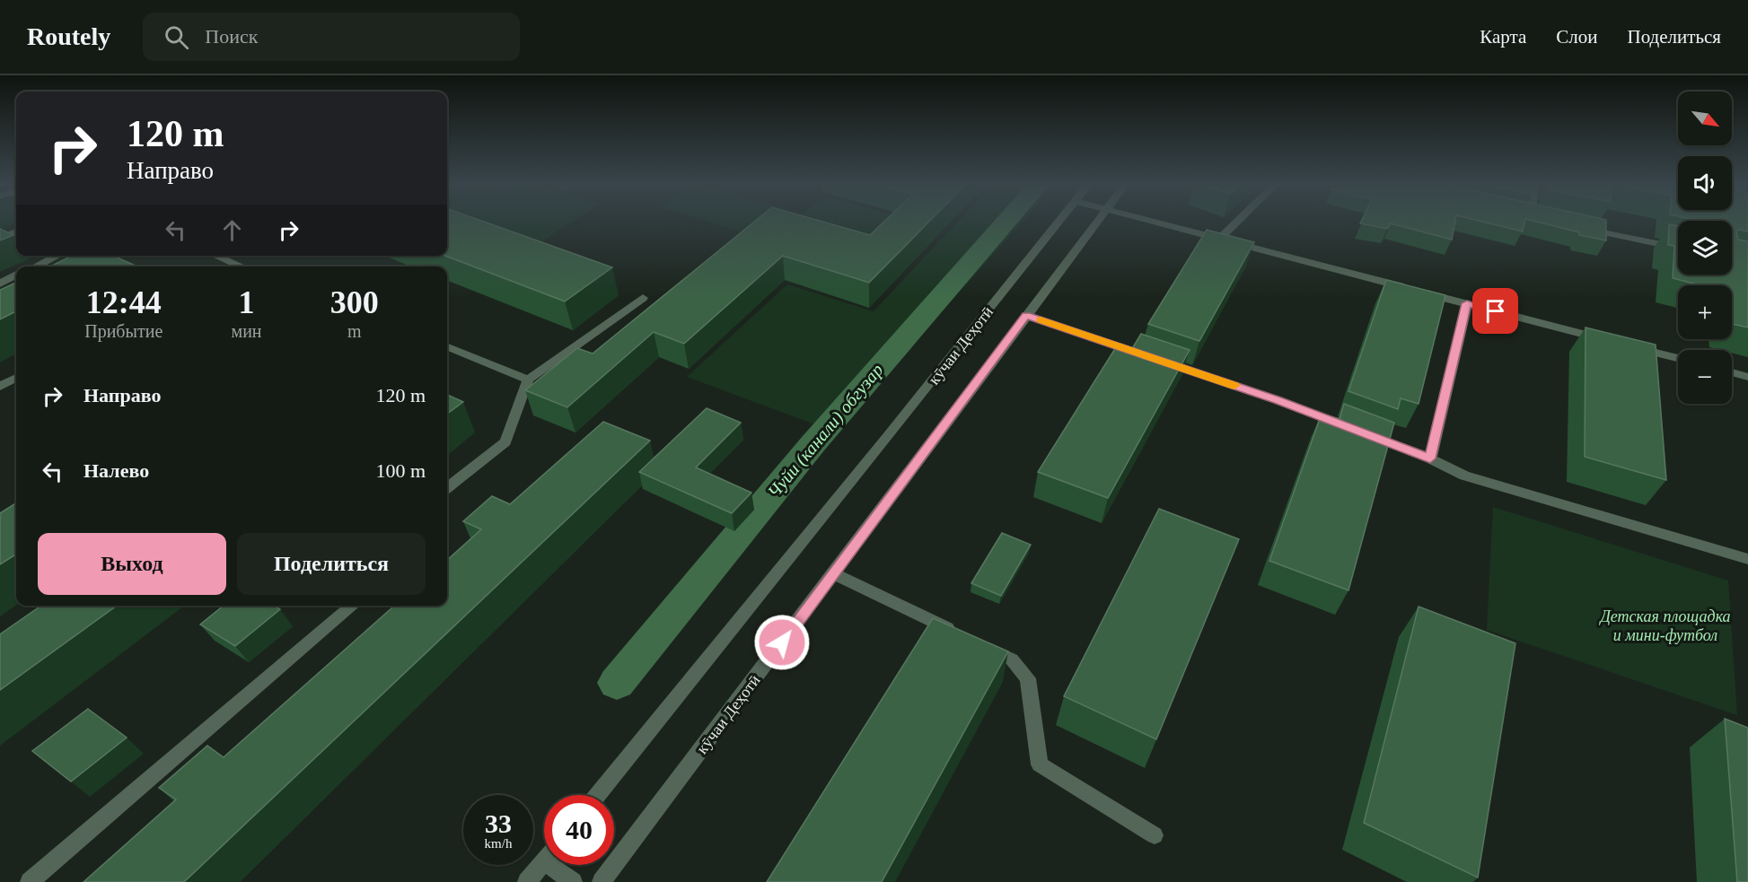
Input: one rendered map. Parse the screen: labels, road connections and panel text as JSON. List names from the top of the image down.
{
  "streets": {
    "street": ["кӯчаи Деҳотӣ"]
  },
  "water": ["Чуйи (канали) обгузар"],
  "parks": ["Детская площадка и мини-футбол"],
  "north": "bottom right",
  "page": {
    "header": "Routely",
    "search": "Поиск",
    "nav": ["Карта", "Слои", "Поделиться"],
    "map_buttons": ["+", "−"],
    "turn": ["120 m", "Направо"],
    "eta": [
      "12:44",
      "Прибытие",
      "1",
      "мин",
      "300",
      "m"
    ],
    "list": [
      {
        "name": "Направо",
        "value": "120 m"
      },
      {
        "name": "Налево",
        "value": "100 m"
      }
    ],
    "buttons": ["Выход", "Поделиться"],
    "speed": "33 km/h",
    "limit": "40"
  }
}
